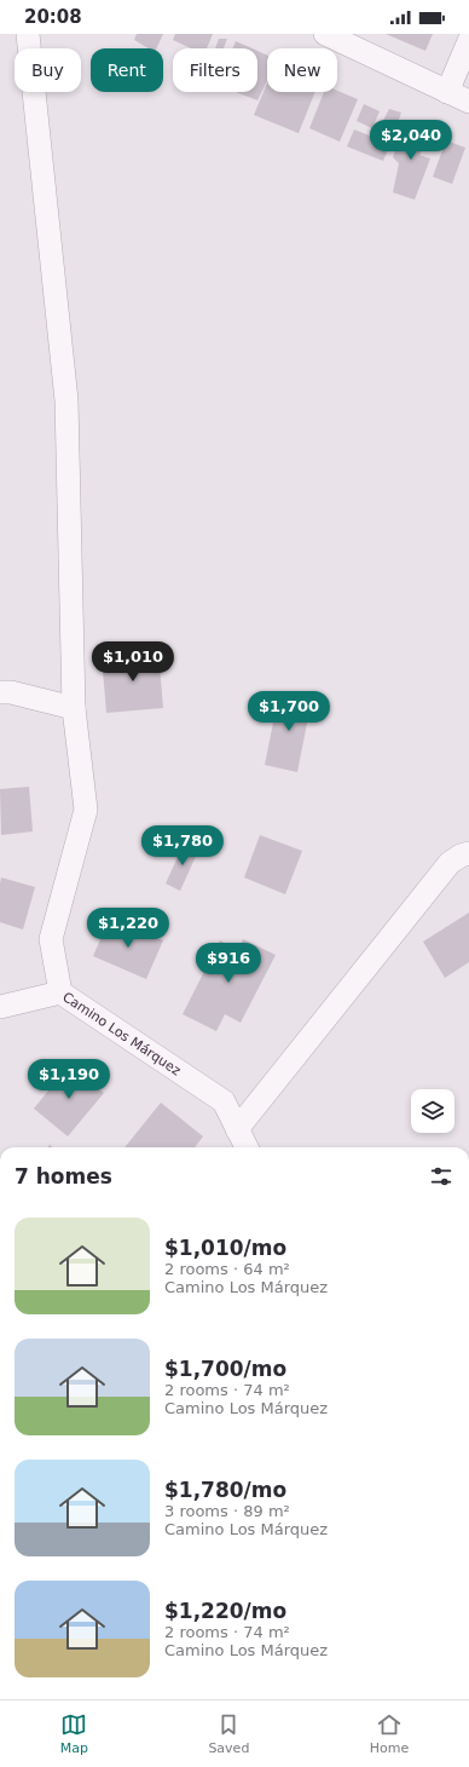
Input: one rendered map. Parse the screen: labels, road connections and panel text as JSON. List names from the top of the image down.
{
  "streets": {
    "street": ["Camino Los Márquez"]
  },
  "page": {
    "status": "20:08",
    "chip": [
      "Buy",
      "Rent",
      "Filters",
      "New"
    ],
    "price": [
      "$2,040",
      "$1,010",
      "$1,700",
      "$1,780",
      "$1,220",
      "$916",
      "$1,190"
    ],
    "heading": "7 homes",
    "list": [
      {
        "name": "$1,010/mo",
        "note": "2 rooms · 64 m² · Camino Los Márquez"
      },
      {
        "name": "$1,700/mo",
        "note": "2 rooms · 74 m² · Camino Los Márquez"
      },
      {
        "name": "$1,780/mo",
        "note": "3 rooms · 89 m² · Camino Los Márquez"
      },
      {
        "name": "$1,220/mo",
        "note": "2 rooms · 74 m² · Camino Los Márquez"
      }
    ],
    "tabs": ["Map", "Saved", "Home"]
  }
}
